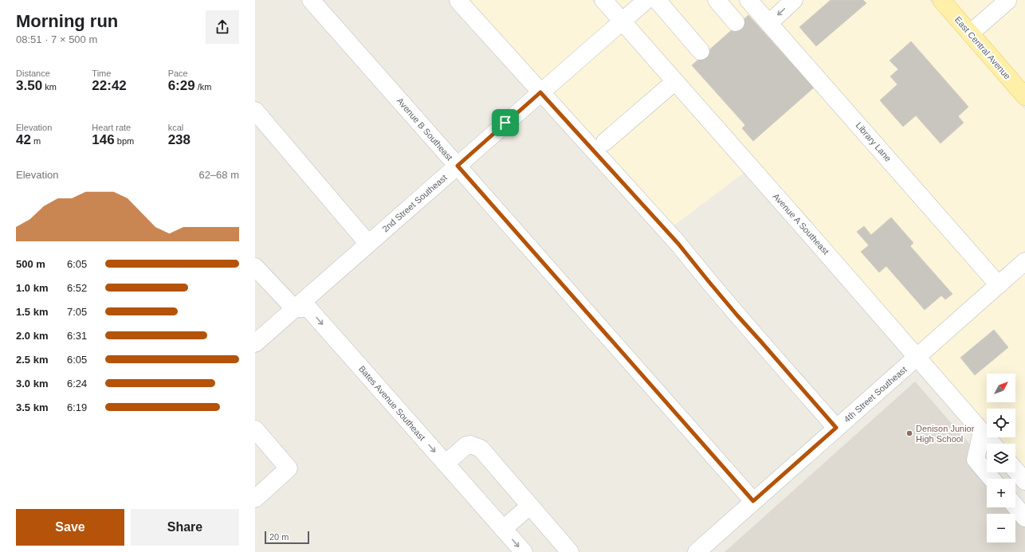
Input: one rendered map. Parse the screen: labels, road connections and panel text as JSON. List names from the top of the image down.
{
  "streets": {
    "main road": ["East Central Avenue"],
    "street": [
      "Avenue B Southeast",
      "Library Lane",
      "2nd Street Southeast",
      "Avenue A Southeast",
      "4th Street Southeast",
      "Bates Avenue Southeast"
    ]
  },
  "crossings": [
    ["Avenue B Southeast", "2nd Street Southeast"],
    ["Avenue B Southeast", "4th Street Southeast"],
    ["Library Lane", "4th Street Southeast"],
    ["2nd Street Southeast", "Avenue A Southeast"],
    ["2nd Street Southeast", "Bates Avenue Southeast"],
    ["Avenue A Southeast", "4th Street Southeast"]
  ],
  "places": ["Denison Junior High School"],
  "scale_bar": "20 m",
  "north": "top right",
  "page": {
    "heading": ["Morning run", "08:51 · 7 × 500 m"],
    "stats": [
      ["Distance", "3.50 km"],
      ["Time", "22:42"],
      ["Pace", "6:29 /km"],
      ["Elevation", "42 m"],
      ["Heart rate", "146 bpm"],
      ["kcal", "238"]
    ],
    "chart": ["Elevation", "62–68 m"],
    "list": [
      {
        "name": "500 m",
        "note": "6:05"
      },
      {
        "name": "1.0 km",
        "note": "6:52"
      },
      {
        "name": "1.5 km",
        "note": "7:05"
      },
      {
        "name": "2.0 km",
        "note": "6:31"
      },
      {
        "name": "2.5 km",
        "note": "6:05"
      },
      {
        "name": "3.0 km",
        "note": "6:24"
      },
      {
        "name": "3.5 km",
        "note": "6:19"
      }
    ],
    "map_buttons": ["+", "−"],
    "buttons": ["Save", "Share"],
    "scale": "20 m"
  }
}
